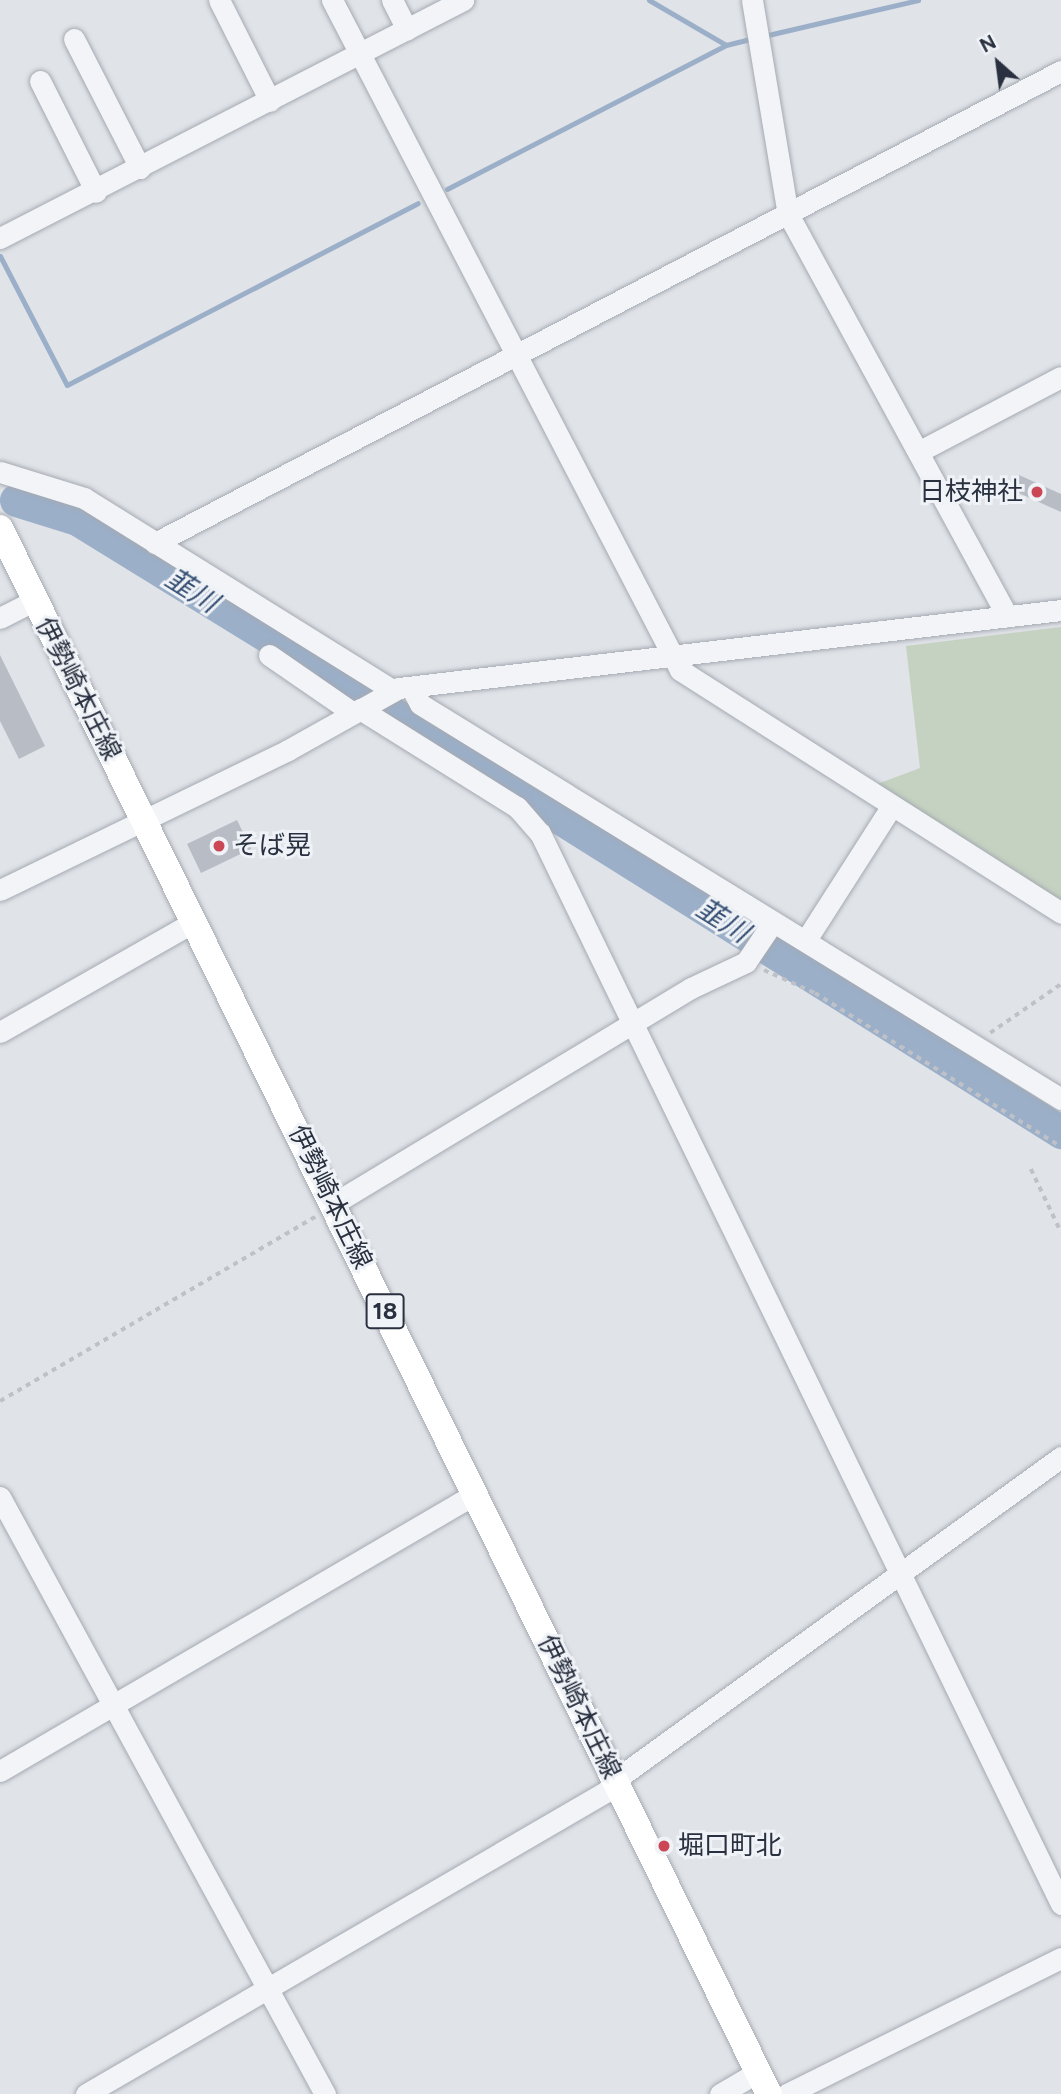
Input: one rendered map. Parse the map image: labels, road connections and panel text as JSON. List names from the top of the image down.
{
  "streets": {
    "main road": ["伊勢崎本庄線", "18"]
  },
  "water": ["韮川"],
  "places": ["日枝神社", "そば晃", "堀口町北"],
  "north": "top left"
}
